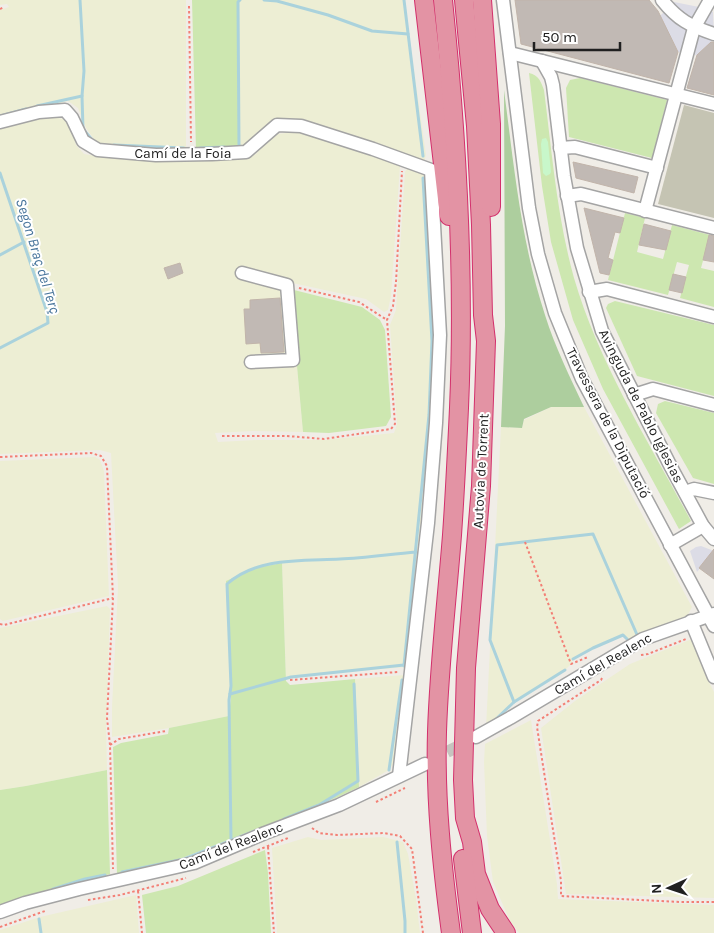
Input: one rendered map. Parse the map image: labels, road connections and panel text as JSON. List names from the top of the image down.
{
  "streets": {
    "highway": ["Autovia de Torrent"],
    "street": [
      "Camí de la Foia",
      "Avinguda de Pablo Iglesias",
      "Travessera de la Diputació",
      "Camí del Realenc"
    ]
  },
  "crossings": [
    ["Travessera de la Diputació", "Camí del Realenc"]
  ],
  "water": ["Segon Braç del Terç"],
  "scale_bar": "50 m",
  "north": "left"
}
